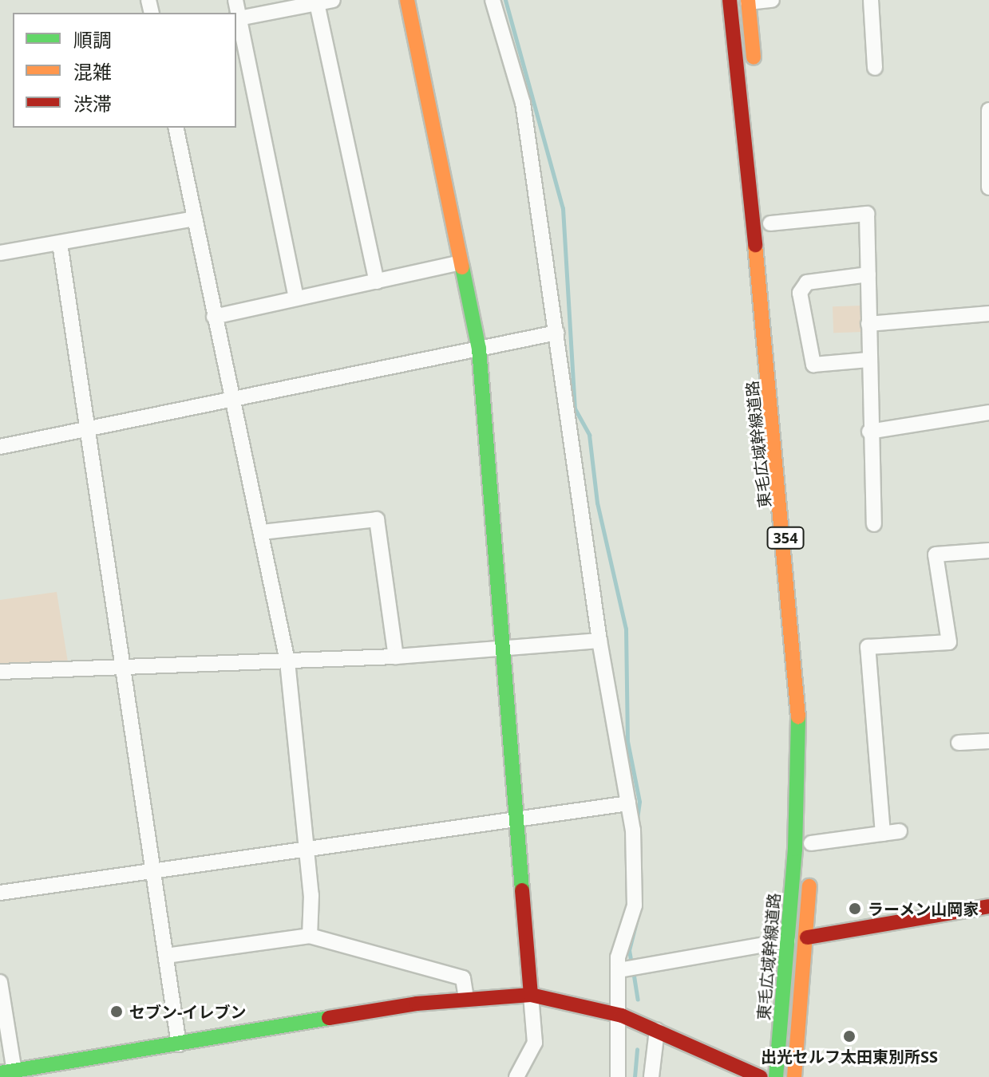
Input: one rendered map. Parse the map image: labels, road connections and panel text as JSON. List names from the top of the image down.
{
  "streets": {
    "main road": ["東毛広域幹線道路", "354"]
  },
  "places": ["ラーメン山岡家", "セブン-イレブン", "出光セルフ太田東別所SS"],
  "legend": ["順調", "混雑", "渋滞"]
}
